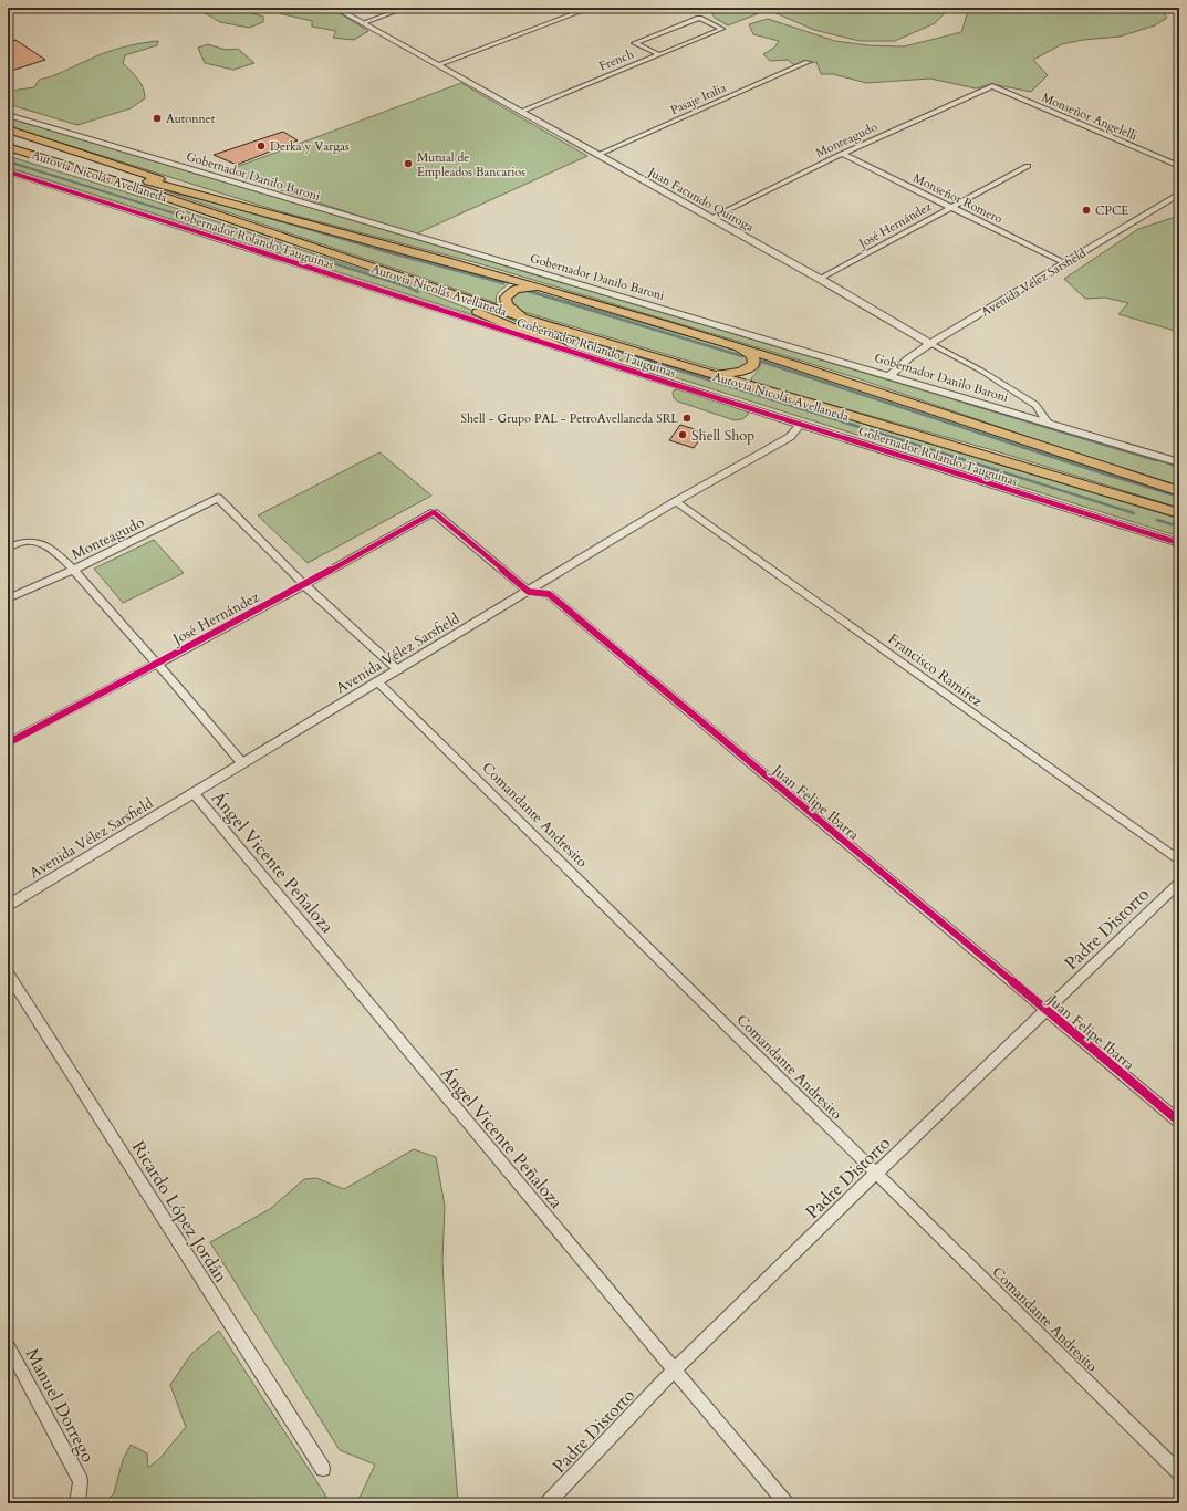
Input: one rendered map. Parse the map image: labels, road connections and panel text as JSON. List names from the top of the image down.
{
  "streets": {
    "highway": ["Autovía Nicolás Avellaneda"],
    "street": [
      "French",
      "Pasaje Italia",
      "Monseñor Angelelli",
      "Monteagudo",
      "Gobernador Danilo Baroni",
      "Monseñor Romero",
      "Juan Facundo Quiroga",
      "José Hernández",
      "Gobernador Rolando Tauguinas",
      "Avenida Vélez Sarsfield",
      "Francisco Ramírez",
      "Juan Felipe Ibarra",
      "Comandante Andresito",
      "Ángel Vicente Peñaloza",
      "Padre Distorto",
      "Ricardo López Jordán",
      "Manuel Dorrego"
    ]
  },
  "crossings": [
    ["French", "Juan Facundo Quiroga"],
    ["Pasaje Italia", "Juan Facundo Quiroga"],
    ["Monseñor Angelelli", "Monteagudo"],
    ["Monteagudo", "Monseñor Romero"],
    ["Monteagudo", "Juan Facundo Quiroga"],
    ["Monteagudo", "José Hernández"],
    ["Gobernador Danilo Baroni", "Juan Facundo Quiroga"],
    ["Gobernador Danilo Baroni", "Avenida Vélez Sarsfield"],
    ["Monseñor Romero", "José Hernández"],
    ["Monseñor Romero", "Avenida Vélez Sarsfield"],
    ["Juan Facundo Quiroga", "José Hernández"],
    ["Juan Facundo Quiroga", "Avenida Vélez Sarsfield"],
    ["José Hernández", "Avenida Vélez Sarsfield"],
    ["José Hernández", "Juan Felipe Ibarra"],
    ["Gobernador Rolando Tauguinas", "Avenida Vélez Sarsfield"],
    ["Avenida Vélez Sarsfield", "Francisco Ramírez"],
    ["Avenida Vélez Sarsfield", "Juan Felipe Ibarra"],
    ["Avenida Vélez Sarsfield", "Comandante Andresito"],
    ["Avenida Vélez Sarsfield", "Ángel Vicente Peñaloza"],
    ["Juan Felipe Ibarra", "Padre Distorto"],
    ["Comandante Andresito", "Padre Distorto"],
    ["Ángel Vicente Peñaloza", "Padre Distorto"]
  ],
  "places": [
    "Autonnet",
    "Derka y Vargas",
    "Mutual de Empleados Bancarios",
    "CPCE",
    "Shell - Grupo PAL - PetroAvellaneda SRL",
    "Shell Shop"
  ]
}
